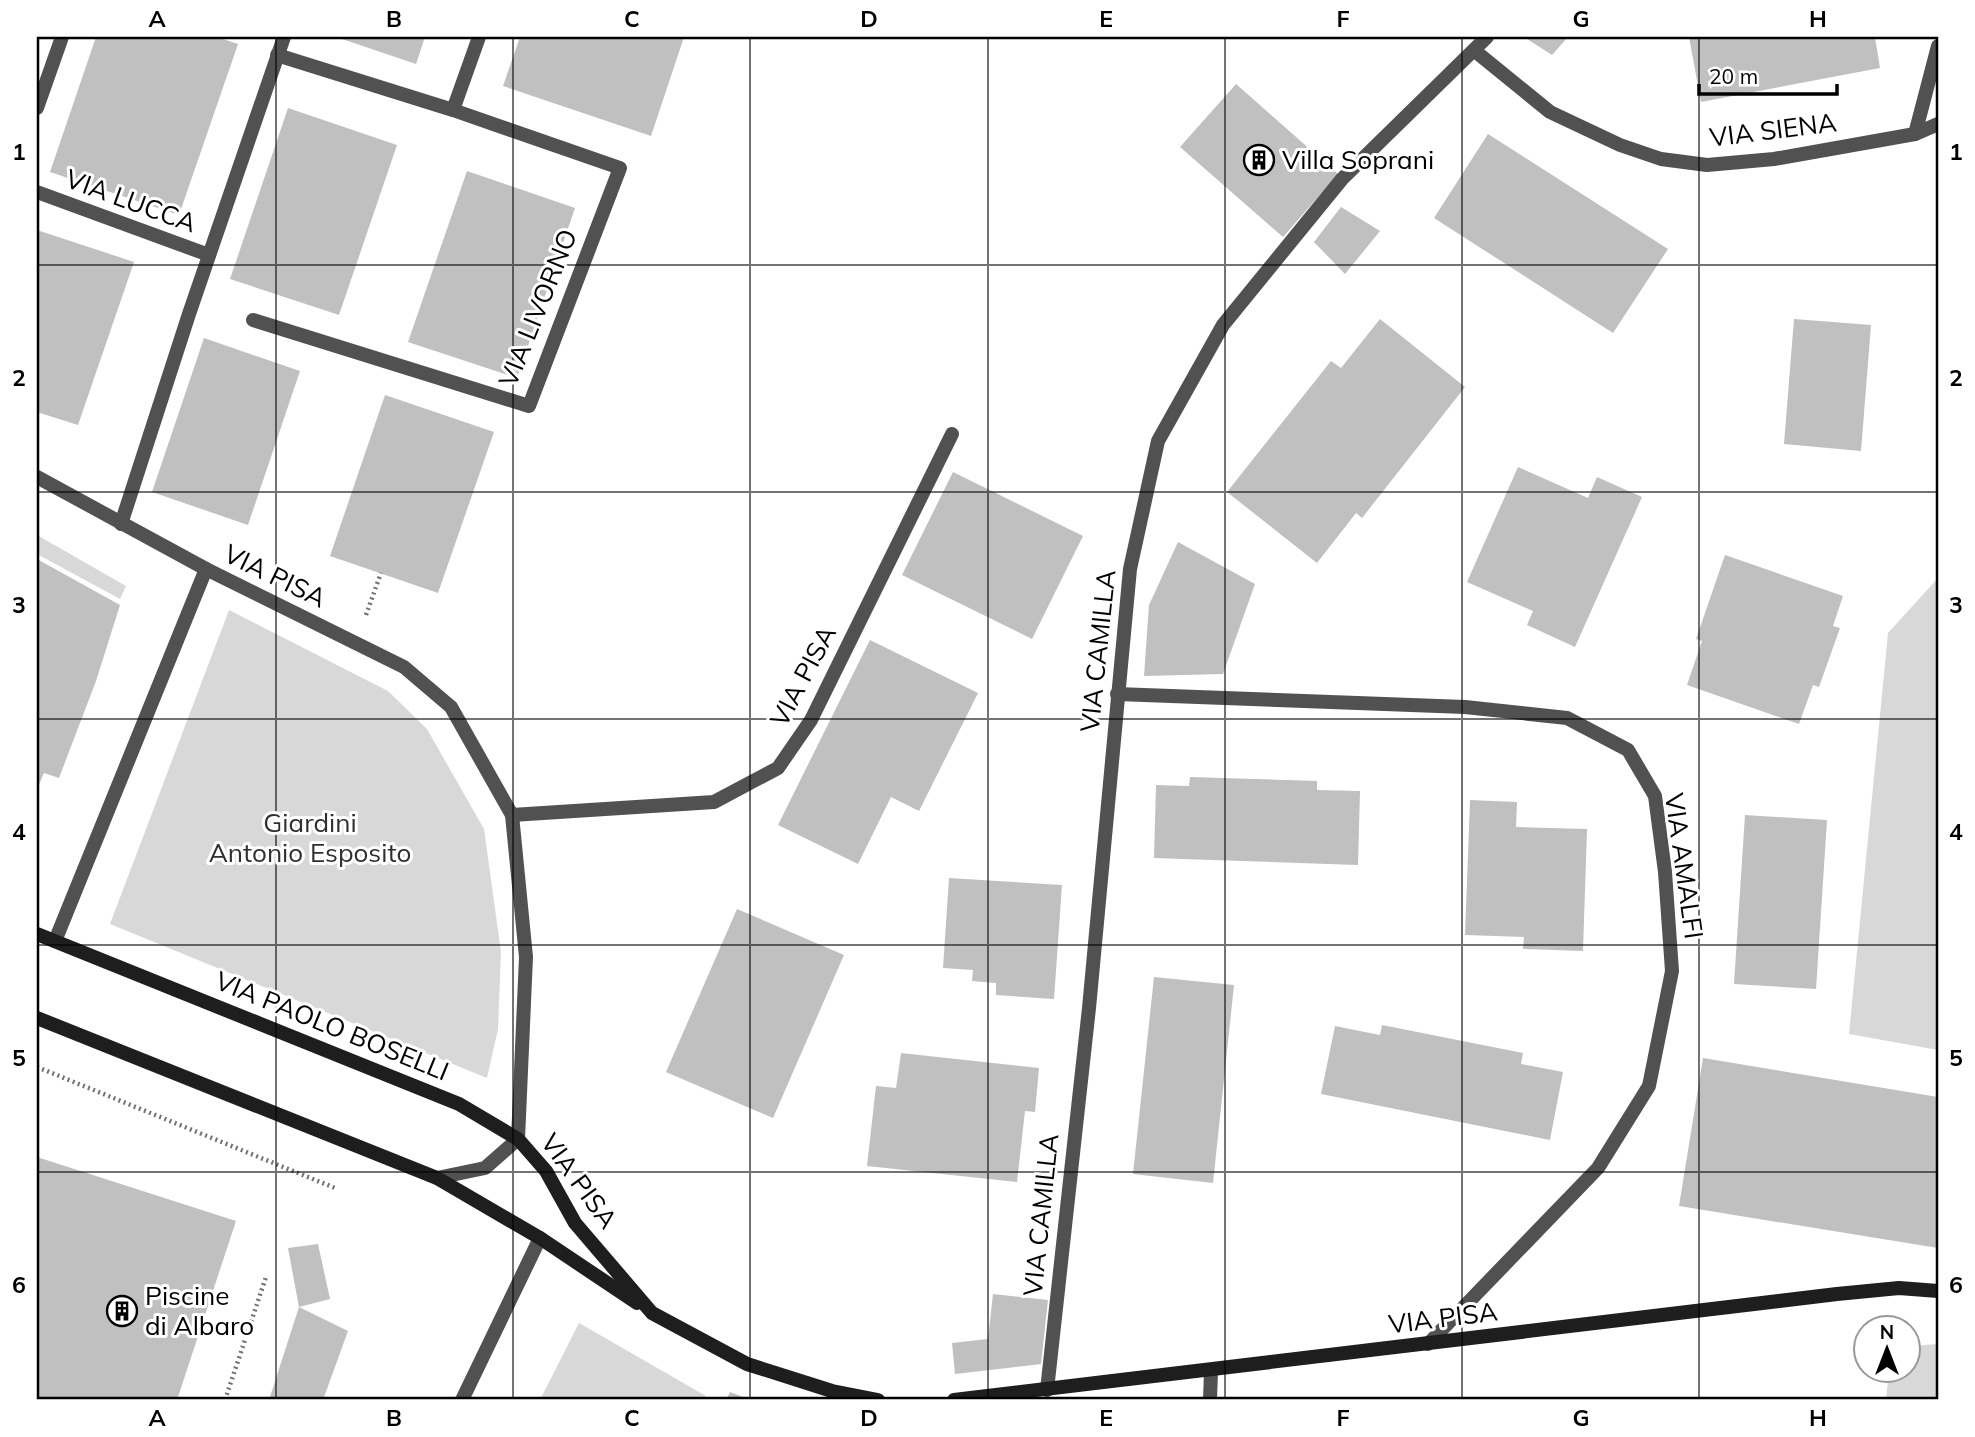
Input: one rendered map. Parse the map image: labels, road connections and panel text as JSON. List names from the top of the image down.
{
  "streets": {
    "main road": ["VIA PISA", "VIA PAOLO BOSELLI"],
    "street": [
      "VIA SIENA",
      "VIA LUCCA",
      "VIA LIVORNO",
      "VIA CAMILLA",
      "VIA AMALFI"
    ]
  },
  "crossings": [
    ["VIA SIENA", "VIA CAMILLA"],
    ["VIA PISA", "VIA CAMILLA"],
    ["VIA PISA", "VIA AMALFI"],
    ["VIA PISA", "VIA PAOLO BOSELLI"],
    ["VIA CAMILLA", "VIA AMALFI"]
  ],
  "parks": ["Giardini Antonio Esposito"],
  "places": {
    "building": ["Villa Soprani", "Piscine di Albaro"]
  },
  "scale_bar": "20 m",
  "north": "top",
  "grid": {
    "columns": [
      "A",
      "B",
      "C",
      "D",
      "E",
      "F",
      "G",
      "H"
    ],
    "rows": [
      "1",
      "2",
      "3",
      "4",
      "5",
      "6"
    ]
  }
}
